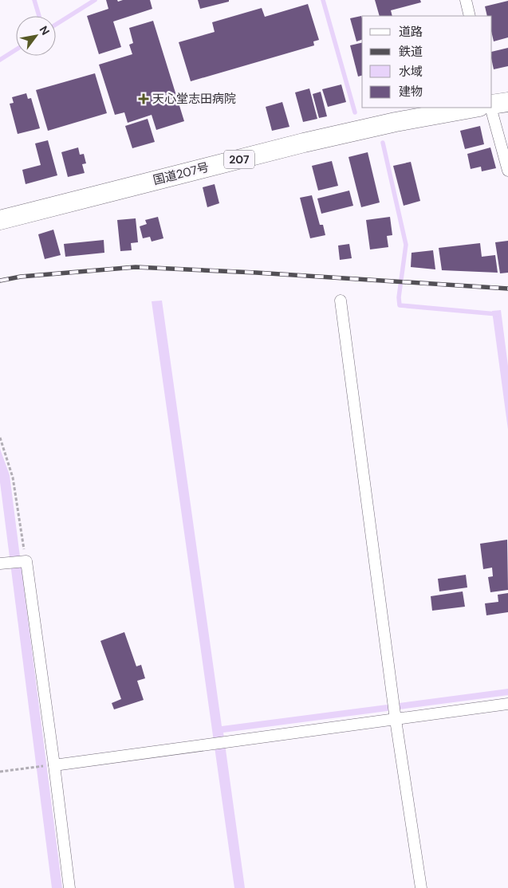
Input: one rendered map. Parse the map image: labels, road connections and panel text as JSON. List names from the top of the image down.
{
  "streets": {
    "highway": ["207", "国道207号"]
  },
  "places": {
    "health": ["天心堂志田病院"]
  },
  "legend": [
    "道路",
    "鉄道",
    "水域",
    "建物"
  ],
  "north": "top right"
}
